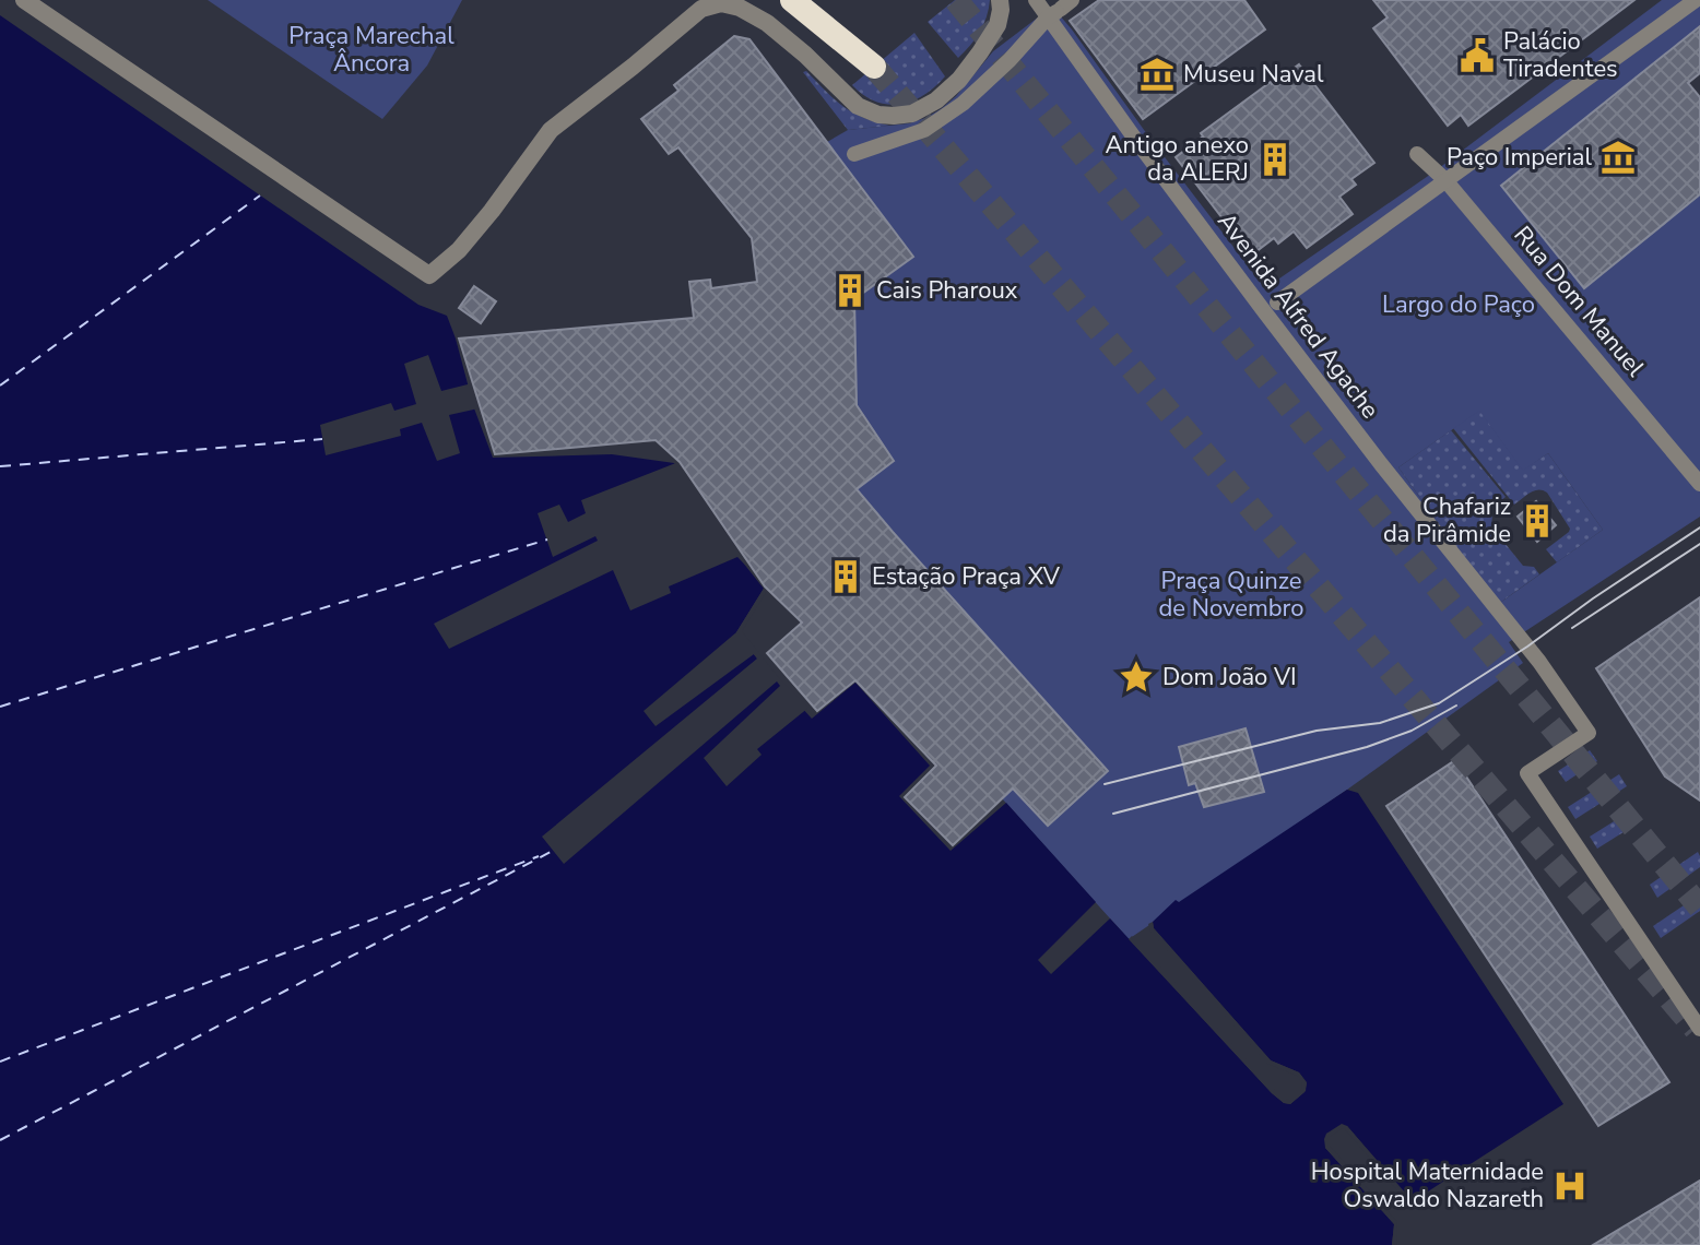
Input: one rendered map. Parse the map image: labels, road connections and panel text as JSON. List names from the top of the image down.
{
  "streets": {
    "street": ["Rua Dom Manuel", "Avenida Alfred Agache"]
  },
  "parks": ["Praça Marechal Âncora", "Largo do Paço", "Praça Quinze de Novembro"],
  "places": {
    "public building": ["Palácio Tiradentes"],
    "museum": ["Museu Naval", "Paço Imperial"],
    "building": [
      "Antigo anexo da ALERJ",
      "Cais Pharoux",
      "Chafariz da Pirâmide",
      "Estação Praça XV"
    ],
    "place": ["Dom João VI"],
    "hospital": ["Hospital Maternidade Oswaldo Nazareth"]
  }
}
